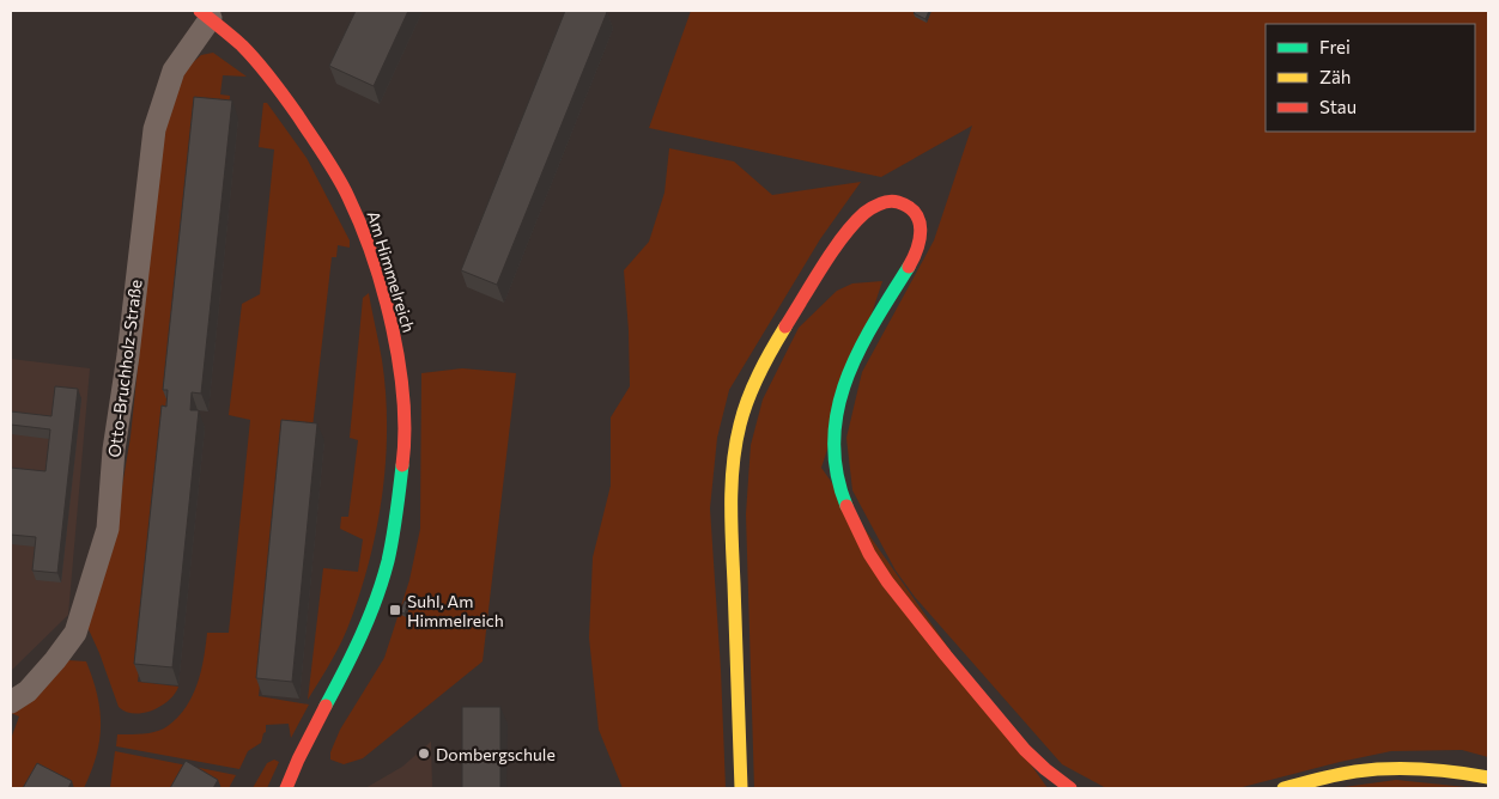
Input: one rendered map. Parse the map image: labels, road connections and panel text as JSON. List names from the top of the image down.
{
  "streets": {
    "main road": ["Am Himmelreich"],
    "street": ["Otto-Bruchholz-Straße"]
  },
  "crossings": [
    ["Am Himmelreich", "Otto-Bruchholz-Straße"]
  ],
  "places": {
    "transit": ["Suhl, Am Himmelreich"],
    "other": ["Dombergschule"]
  },
  "legend": ["Frei", "Zäh", "Stau"]
}
